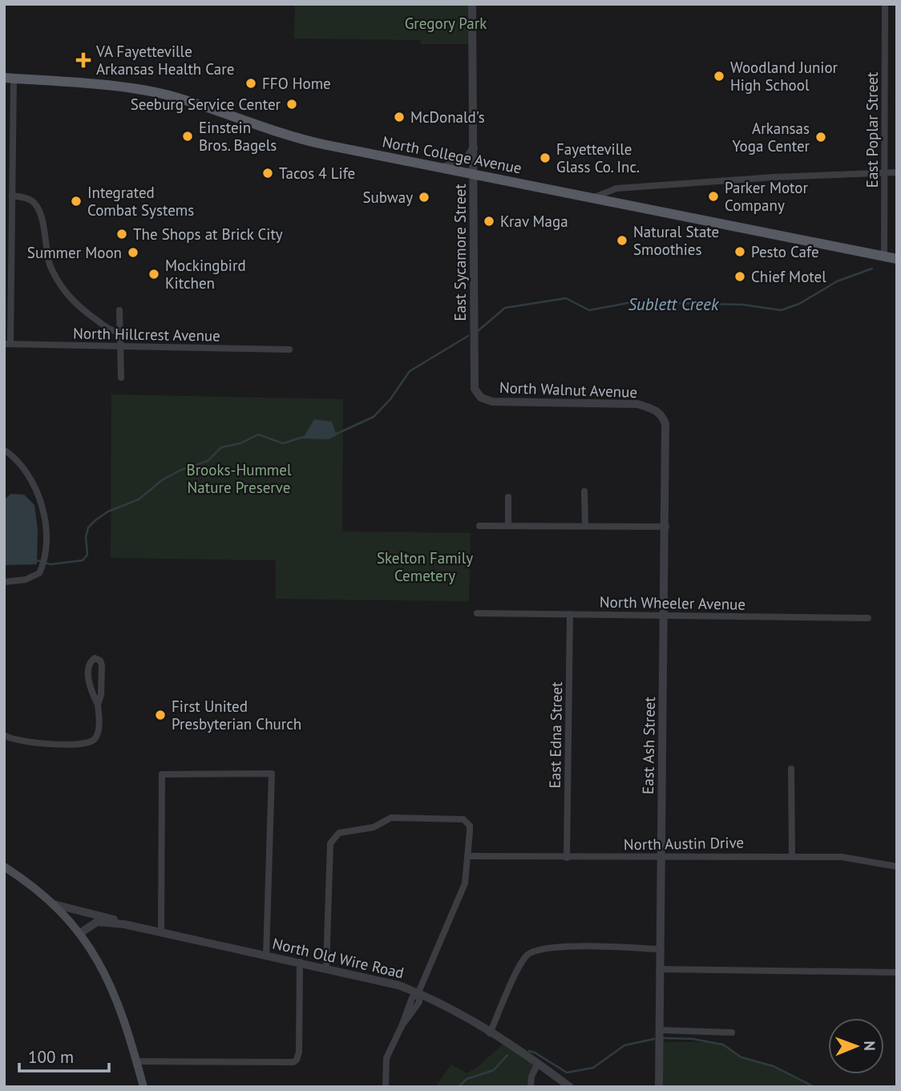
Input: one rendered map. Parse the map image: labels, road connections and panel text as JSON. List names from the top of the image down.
{
  "streets": {
    "main road": ["North College Avenue"],
    "street": [
      "East Poplar Street",
      "East Sycamore Street",
      "North Hillcrest Avenue",
      "North Walnut Avenue",
      "North Wheeler Avenue",
      "East Edna Street",
      "East Ash Street",
      "North Austin Drive",
      "North Old Wire Road"
    ]
  },
  "crossings": [
    ["East Poplar Street", "North College Avenue"],
    ["North College Avenue", "East Sycamore Street"],
    ["East Sycamore Street", "North Walnut Avenue"],
    ["North Walnut Avenue", "East Ash Street"],
    ["North Wheeler Avenue", "East Edna Street"],
    ["North Wheeler Avenue", "East Ash Street"],
    ["East Edna Street", "North Austin Drive"],
    ["East Ash Street", "North Austin Drive"]
  ],
  "water": ["Sublett Creek"],
  "parks": ["Gregory Park", "Brooks-Hummel Nature Preserve", "Skelton Family Cemetery"],
  "places": {
    "health": ["VA Fayetteville Arkansas Health Care"],
    "other": [
      "Woodland Junior High School",
      "FFO Home",
      "Seeburg Service Center",
      "McDonald's",
      "Einstein Bros. Bagels",
      "Arkansas Yoga Center",
      "Fayetteville Glass Co. Inc.",
      "Tacos 4 Life",
      "Parker Motor Company",
      "Subway",
      "Integrated Combat Systems",
      "Krav Maga",
      "The Shops at Brick City",
      "Natural State Smoothies",
      "Pesto Cafe",
      "Summer Moon",
      "Mockingbird Kitchen",
      "Chief Motel",
      "First United Presbyterian Church"
    ]
  },
  "scale_bar": "100 m",
  "north": "right"
}
